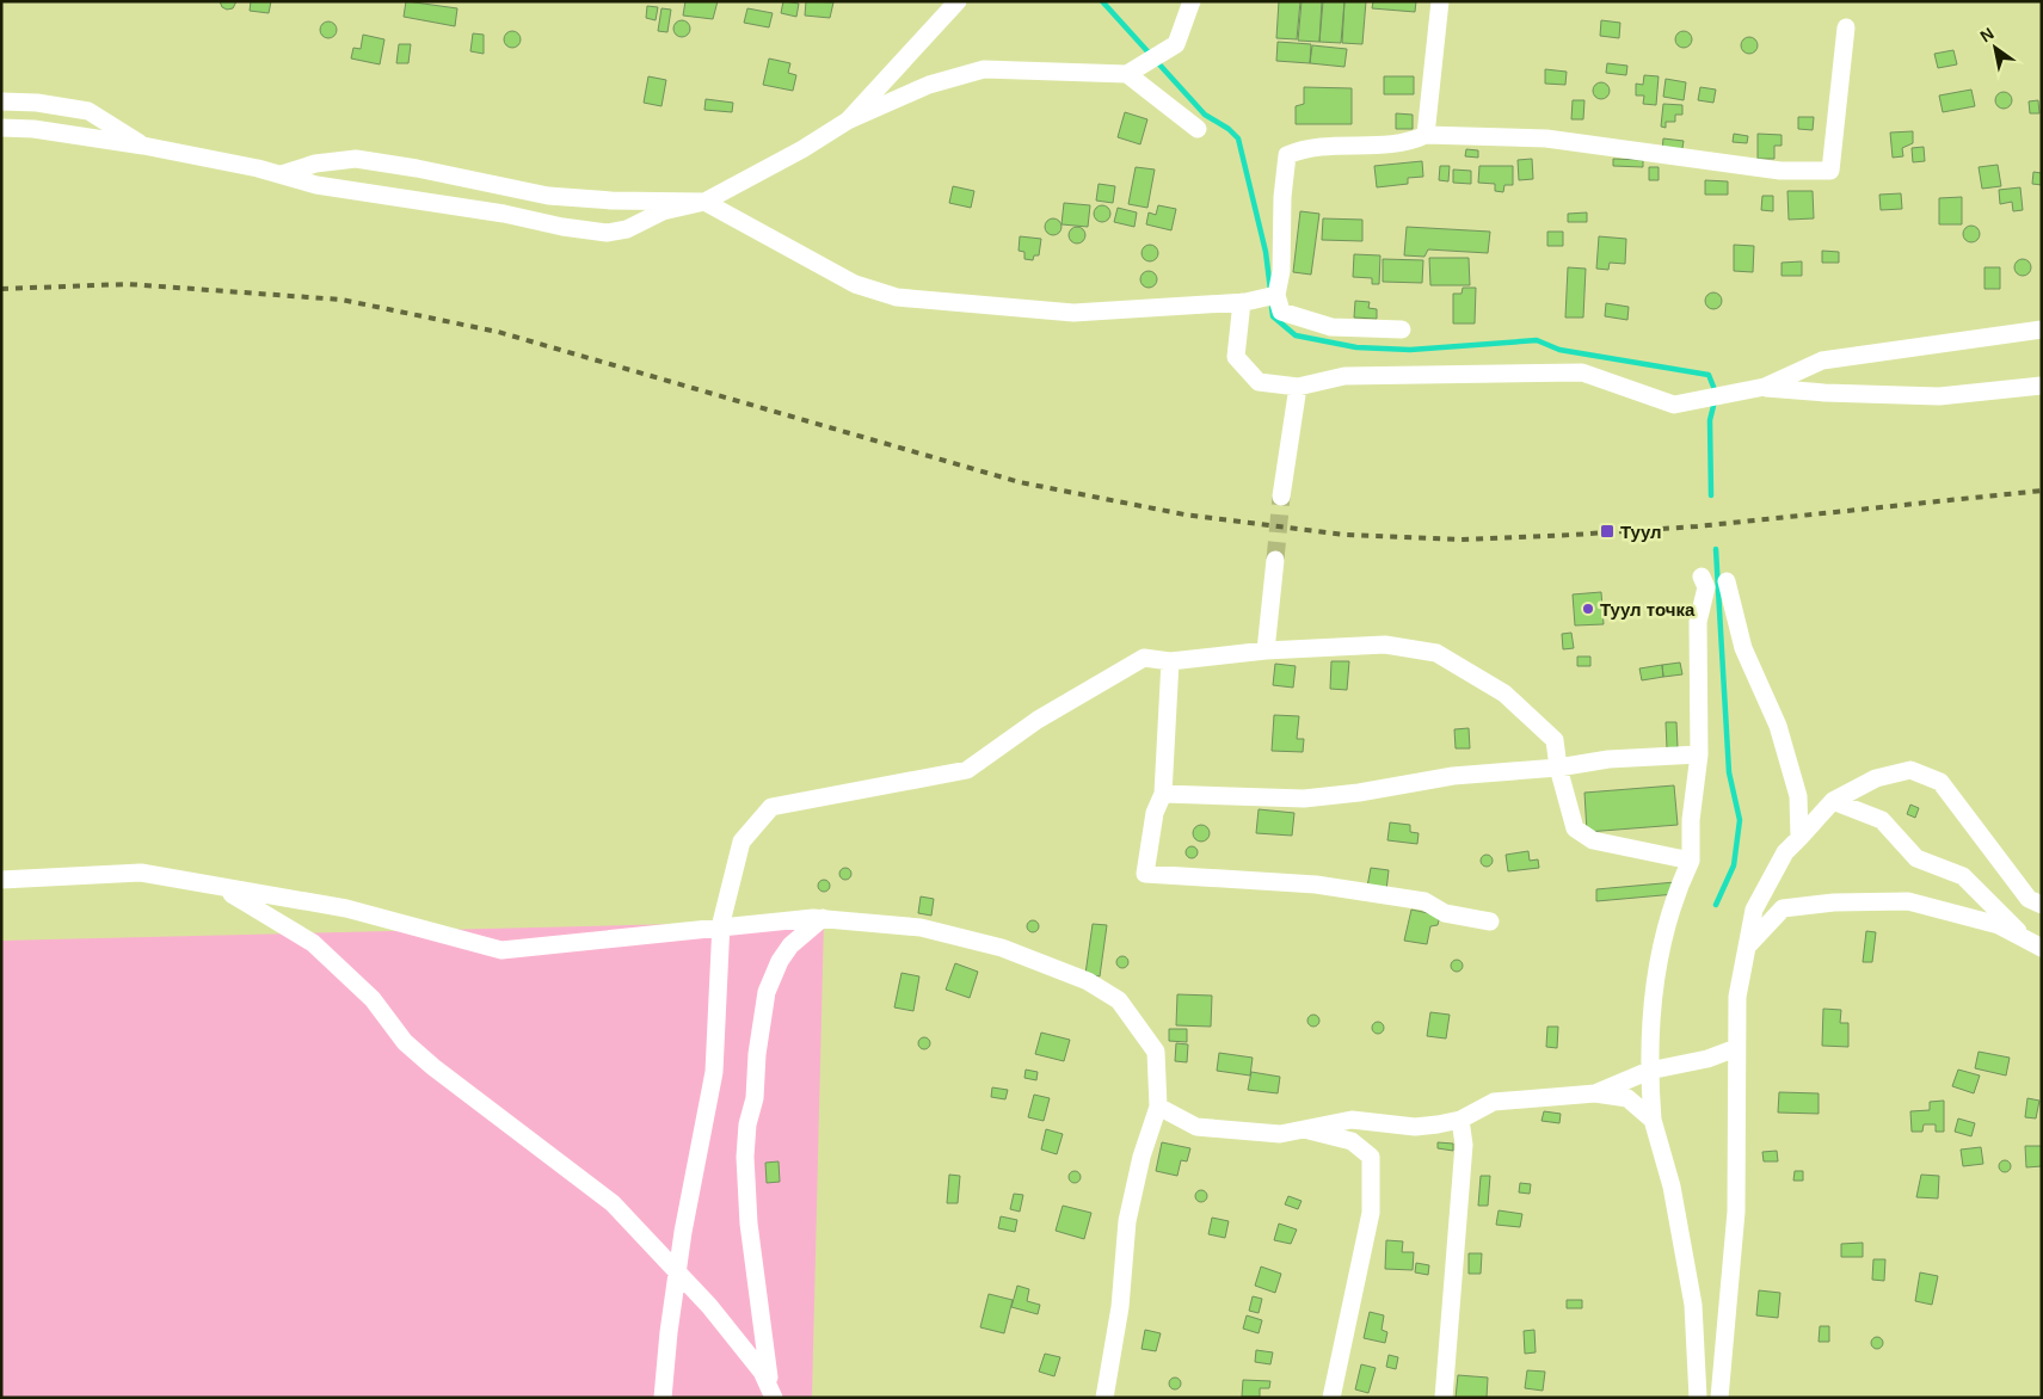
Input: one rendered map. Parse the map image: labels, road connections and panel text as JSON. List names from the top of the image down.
{
  "places": {
    "transit": ["Туул"],
    "other": ["Туул точка"]
  },
  "north": "top left"
}
